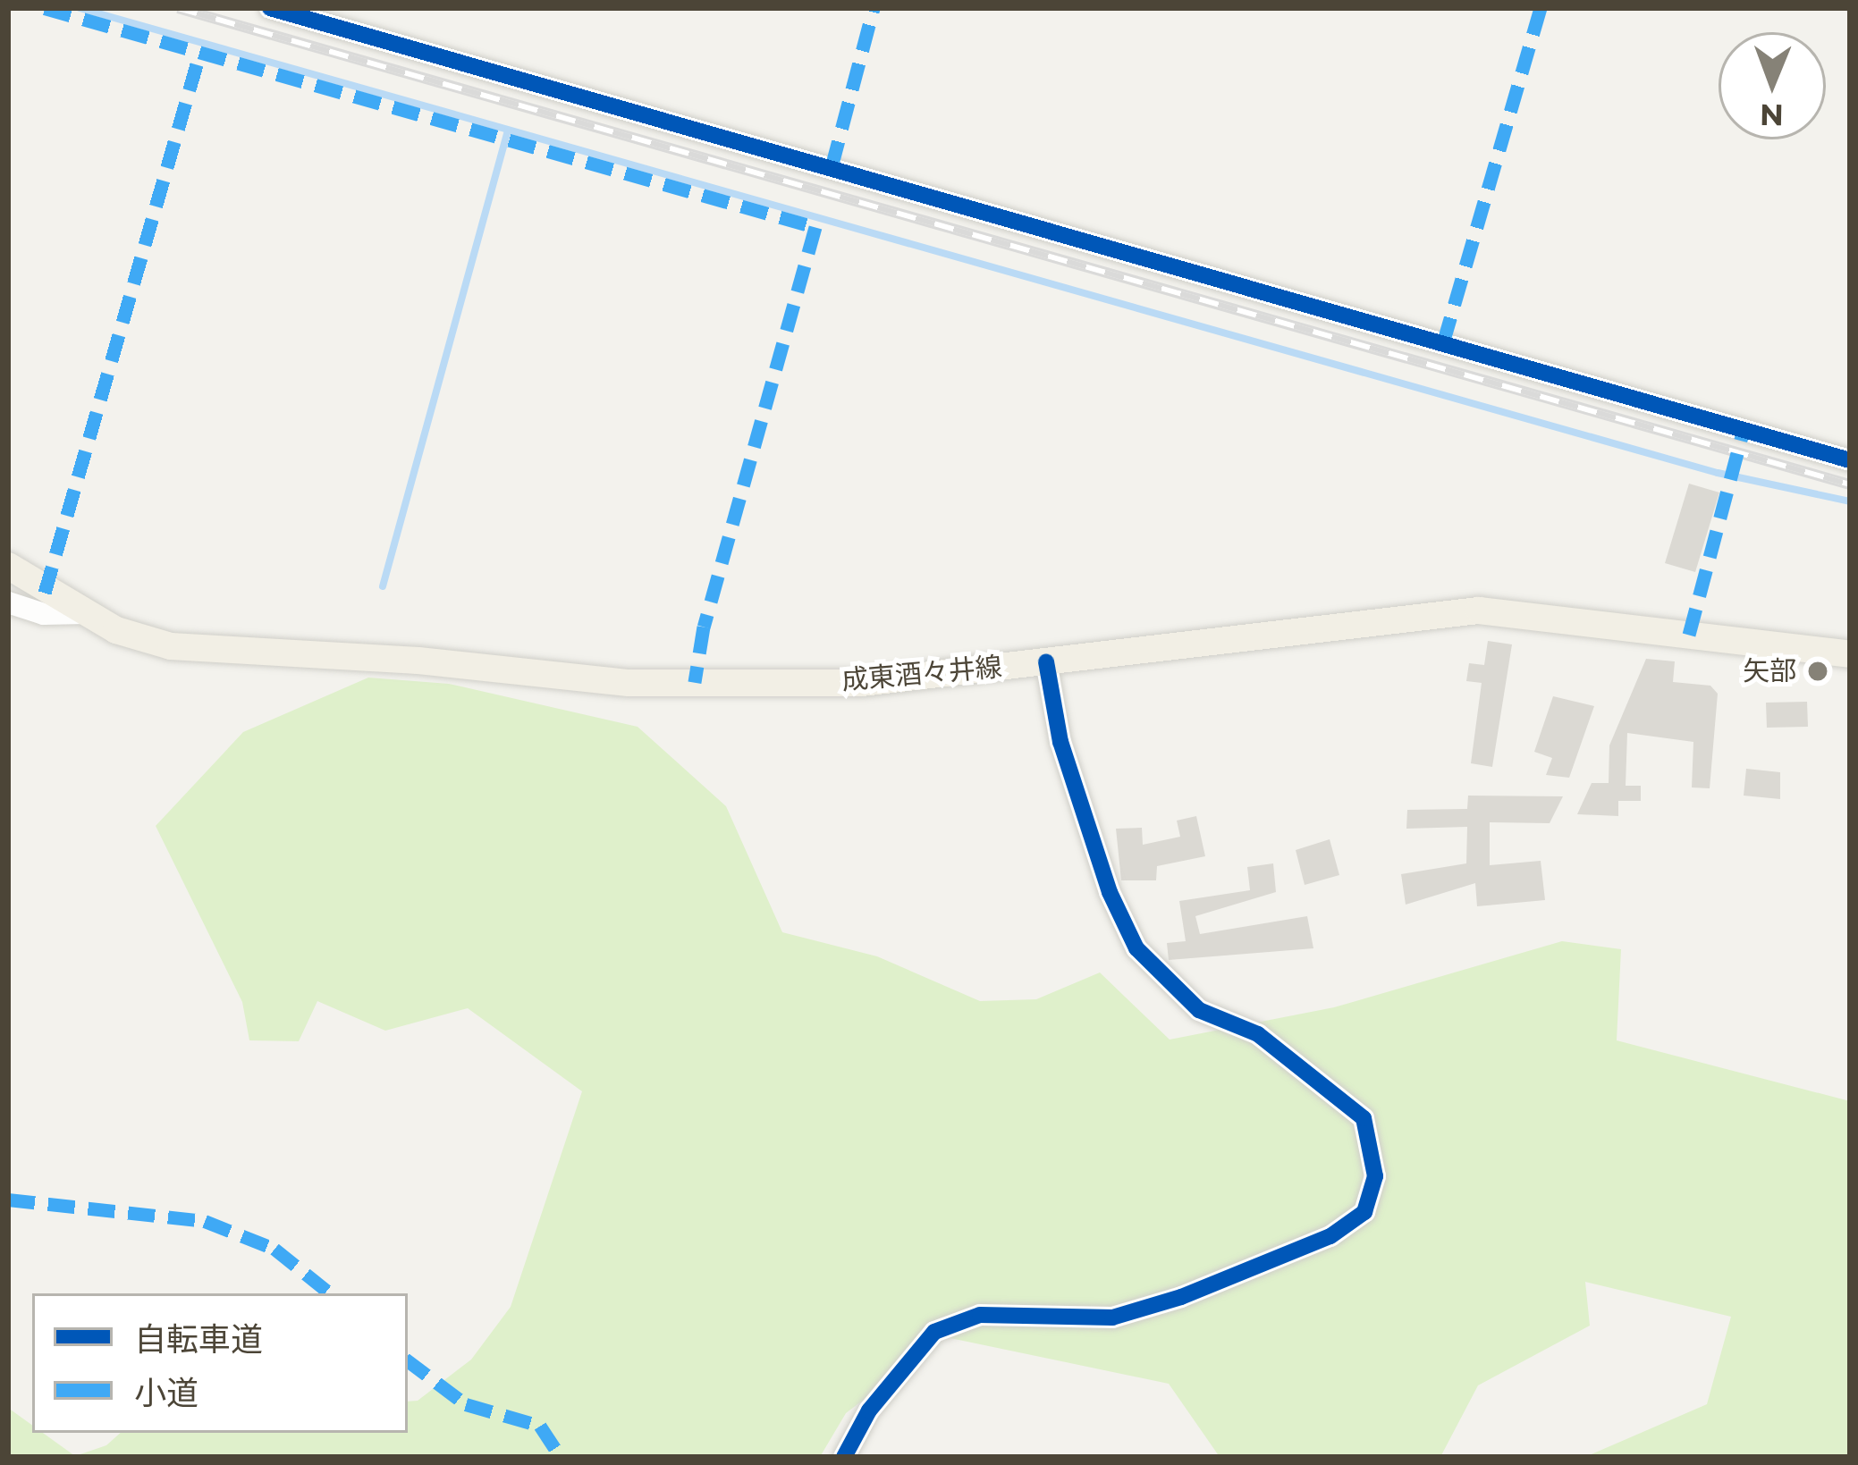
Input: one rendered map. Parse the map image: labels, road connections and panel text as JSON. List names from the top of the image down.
{
  "streets": {
    "main road": ["成東酒々井線"]
  },
  "places": ["矢部"],
  "legend": ["自転車道", "小道"],
  "north": "bottom"
}
